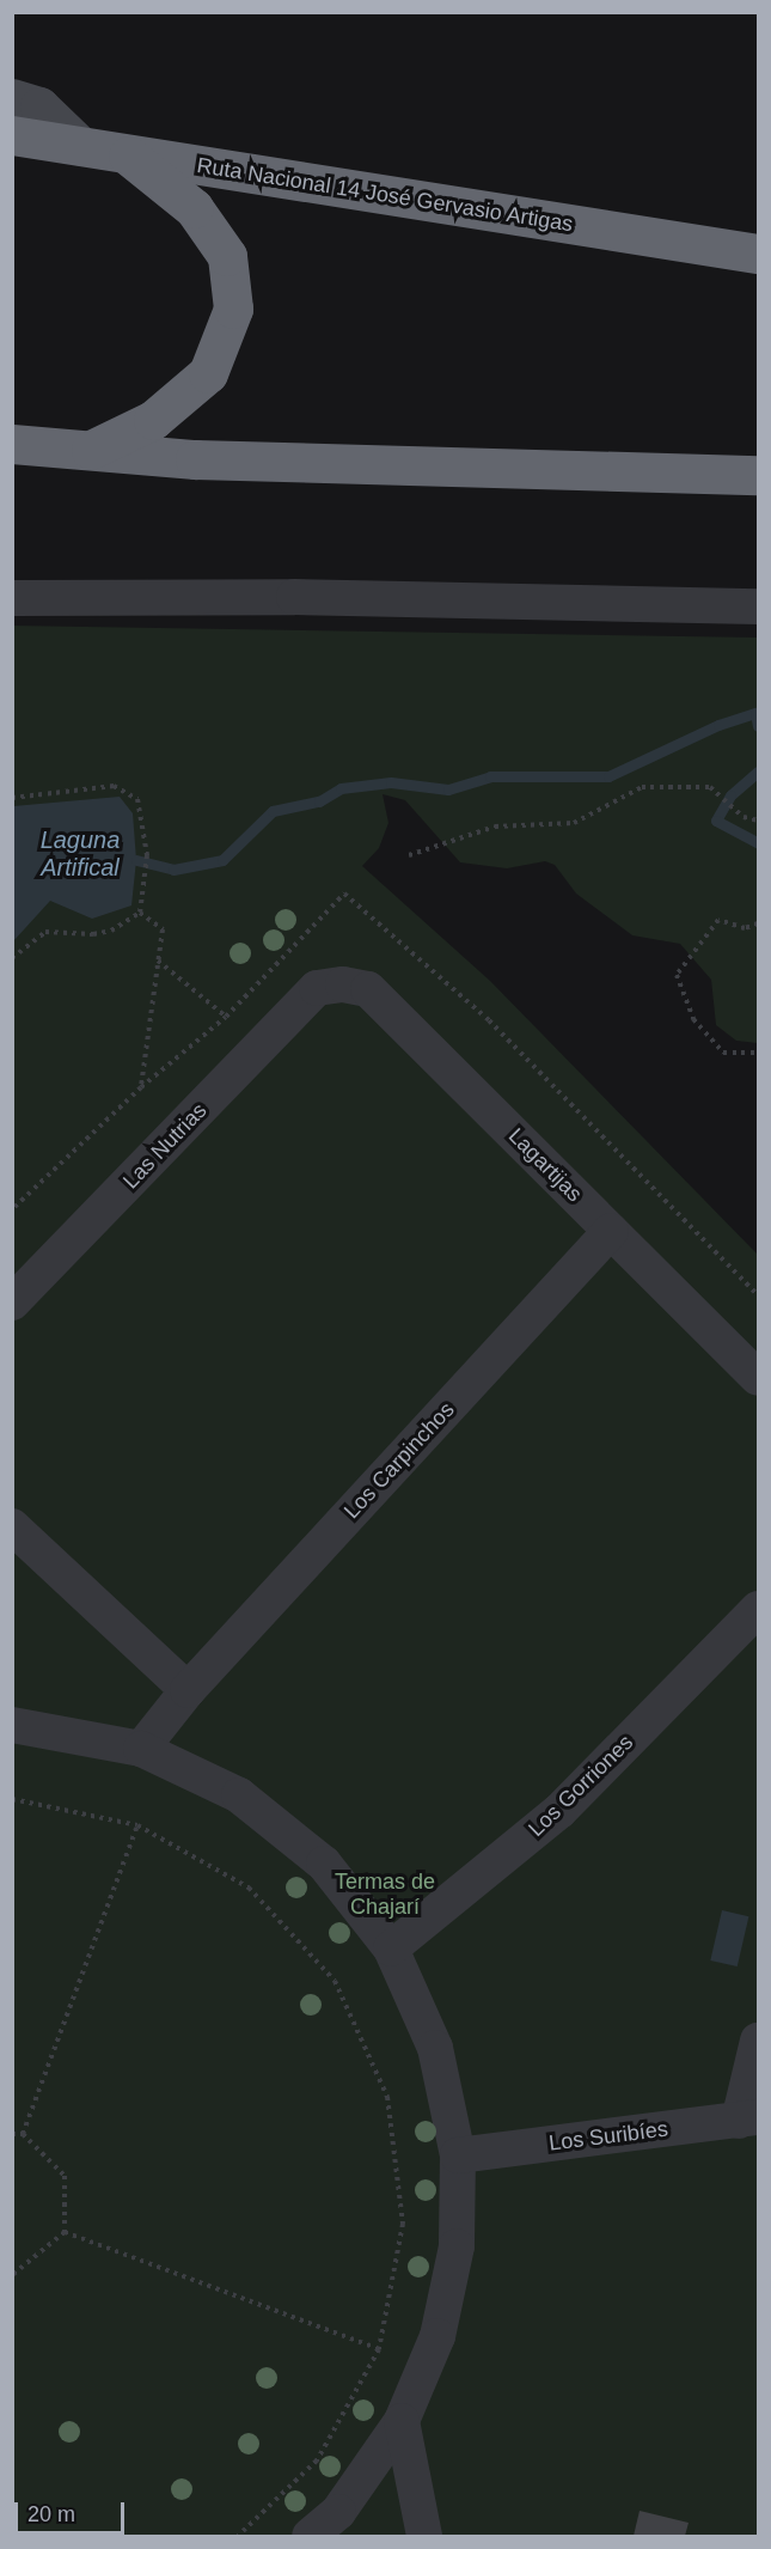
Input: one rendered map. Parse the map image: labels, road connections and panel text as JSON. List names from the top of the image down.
{
  "streets": {
    "highway": ["Ruta Nacional 14 José Gervasio Artigas"],
    "street": [
      "Las Nutrias",
      "Lagartijas",
      "Los Carpinchos",
      "Los Gorriones",
      "Los Suribíes"
    ]
  },
  "crossings": [
    ["Las Nutrias", "Lagartijas"],
    ["Lagartijas", "Los Carpinchos"]
  ],
  "water": ["Laguna Artifical"],
  "parks": ["Termas de Chajarí"],
  "scale_bar": "20 m"
}
